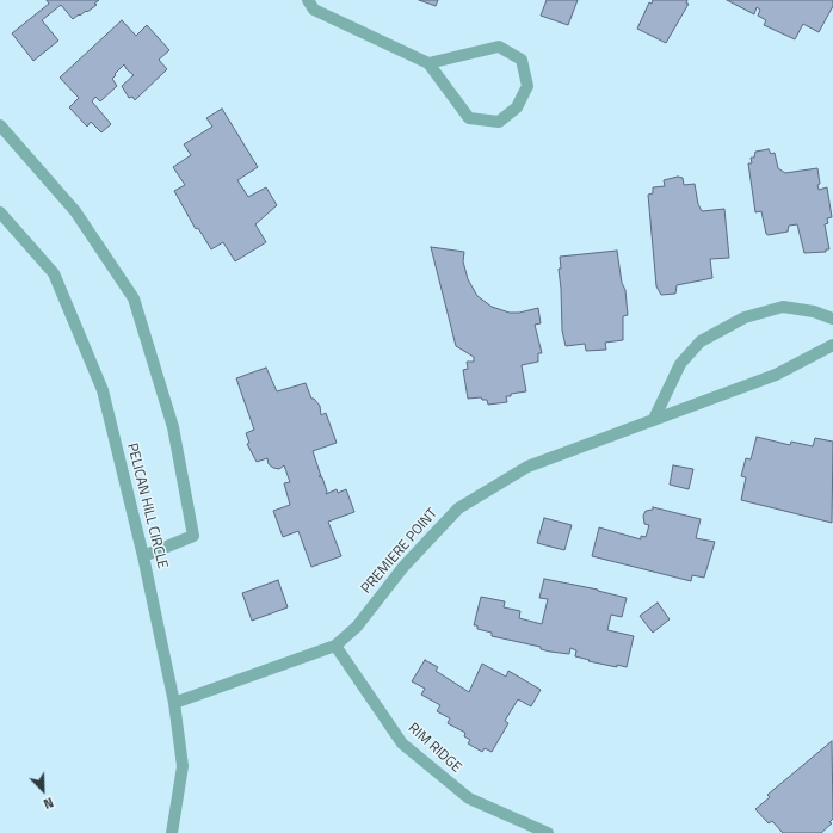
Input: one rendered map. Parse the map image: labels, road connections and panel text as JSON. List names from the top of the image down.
{
  "streets": {
    "street": ["PELICAN HILL CIRCLE", "PREMIERE POINT", "RIM RIDGE"]
  },
  "crossings": [
    ["PELICAN HILL CIRCLE", "PREMIERE POINT"],
    ["PREMIERE POINT", "RIM RIDGE"]
  ],
  "north": "bottom right"
}
